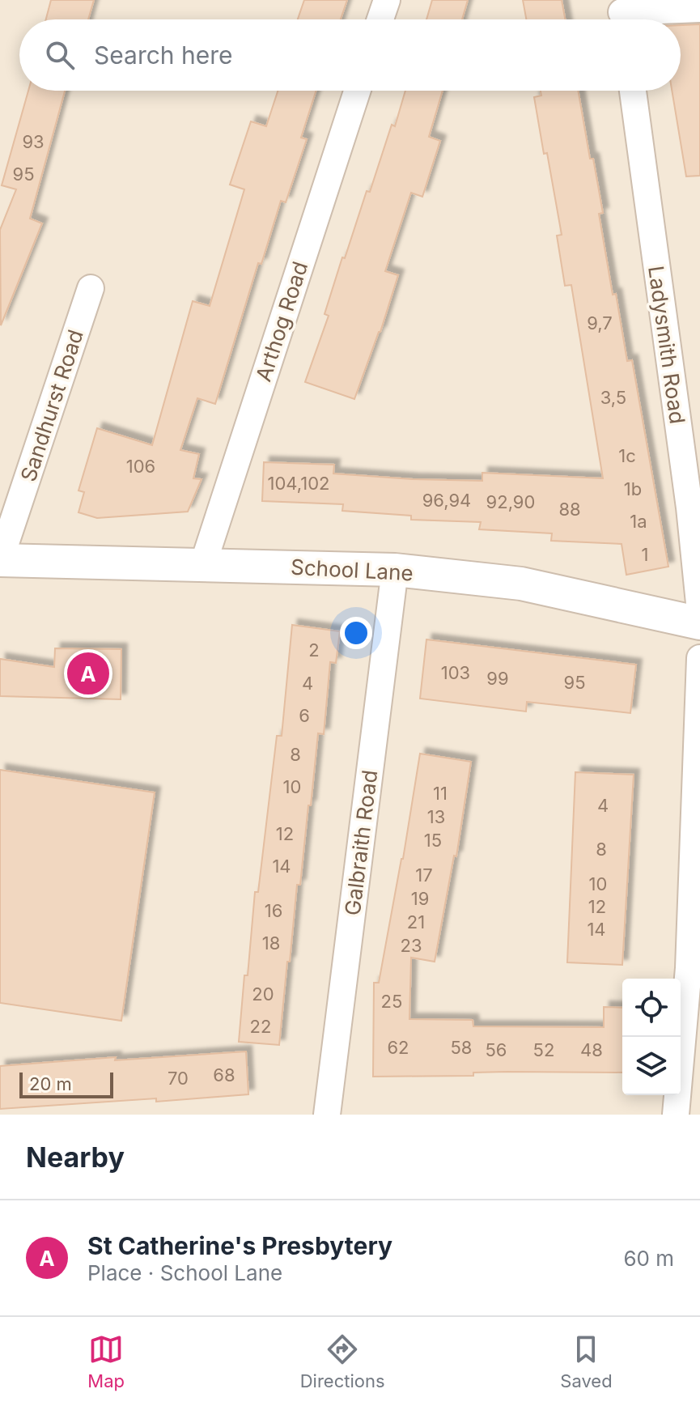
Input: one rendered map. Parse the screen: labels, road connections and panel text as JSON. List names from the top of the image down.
{
  "streets": {
    "street": [
      "Arthog Road",
      "Ladysmith Road",
      "Sandhurst Road",
      "School Lane",
      "Galbraith Road"
    ]
  },
  "crossings": [
    ["Arthog Road", "School Lane"],
    ["Sandhurst Road", "School Lane"],
    ["School Lane", "Galbraith Road"]
  ],
  "house_numbers": [
    "93",
    "95",
    "9,7",
    "3,5",
    "1c",
    "106",
    "104,102",
    "1b",
    "96,94",
    "92,90",
    "88",
    "1a",
    "1",
    "2",
    "103",
    "99",
    "95",
    "4",
    "6",
    "8",
    "10",
    "11",
    "4",
    "13",
    "12",
    "15",
    "8",
    "14",
    "17",
    "10",
    "19",
    "12",
    "16",
    "21",
    "14",
    "18",
    "23",
    "20",
    "25",
    "22",
    "62",
    "58",
    "56",
    "52",
    "48",
    "68",
    "70"
  ],
  "scale_bar": "20 m",
  "page": {
    "search": "Search here",
    "pins": "A",
    "scale": "20 m",
    "heading": "Nearby",
    "list": [
      {
        "mark": "A",
        "name": "St Catherine's Presbytery",
        "note": "Place · School Lane",
        "value": "60 m"
      }
    ],
    "nav": ["Map", "Directions", "Saved"]
  }
}
